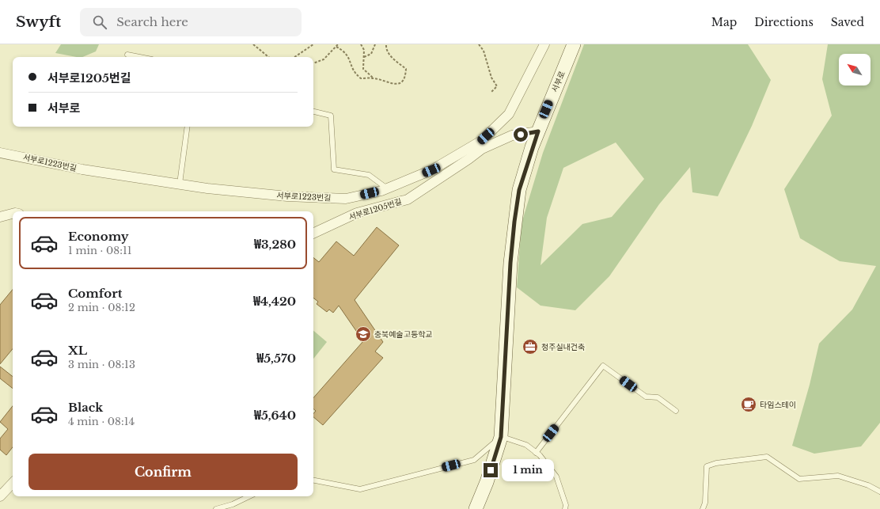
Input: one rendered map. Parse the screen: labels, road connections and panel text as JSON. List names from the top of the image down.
{
  "streets": {
    "main road": ["서부로"],
    "street": ["서부로1223번길", "서부로1205번길"]
  },
  "crossings": [
    ["서부로", "서부로1205번길"]
  ],
  "places": {
    "school or university": ["충북예술고등학교"],
    "office": ["청주실내건축"],
    "cafe": ["타임스테이"]
  },
  "north": "top left",
  "page": {
    "header": "Swyft",
    "search": "Search here",
    "nav": ["Map", "Directions", "Saved"],
    "banner": ["서부로1205번길", "서부로"],
    "list": [
      {
        "name": "Economy",
        "note": "1 min · 08:11",
        "value": "₩3,280"
      },
      {
        "name": "Comfort",
        "note": "2 min · 08:12",
        "value": "₩4,420"
      },
      {
        "name": "XL",
        "note": "3 min · 08:13",
        "value": "₩5,570"
      },
      {
        "name": "Black",
        "note": "4 min · 08:14",
        "value": "₩5,640"
      }
    ],
    "buttons": "Confirm",
    "bubble": "1 min"
  }
}
